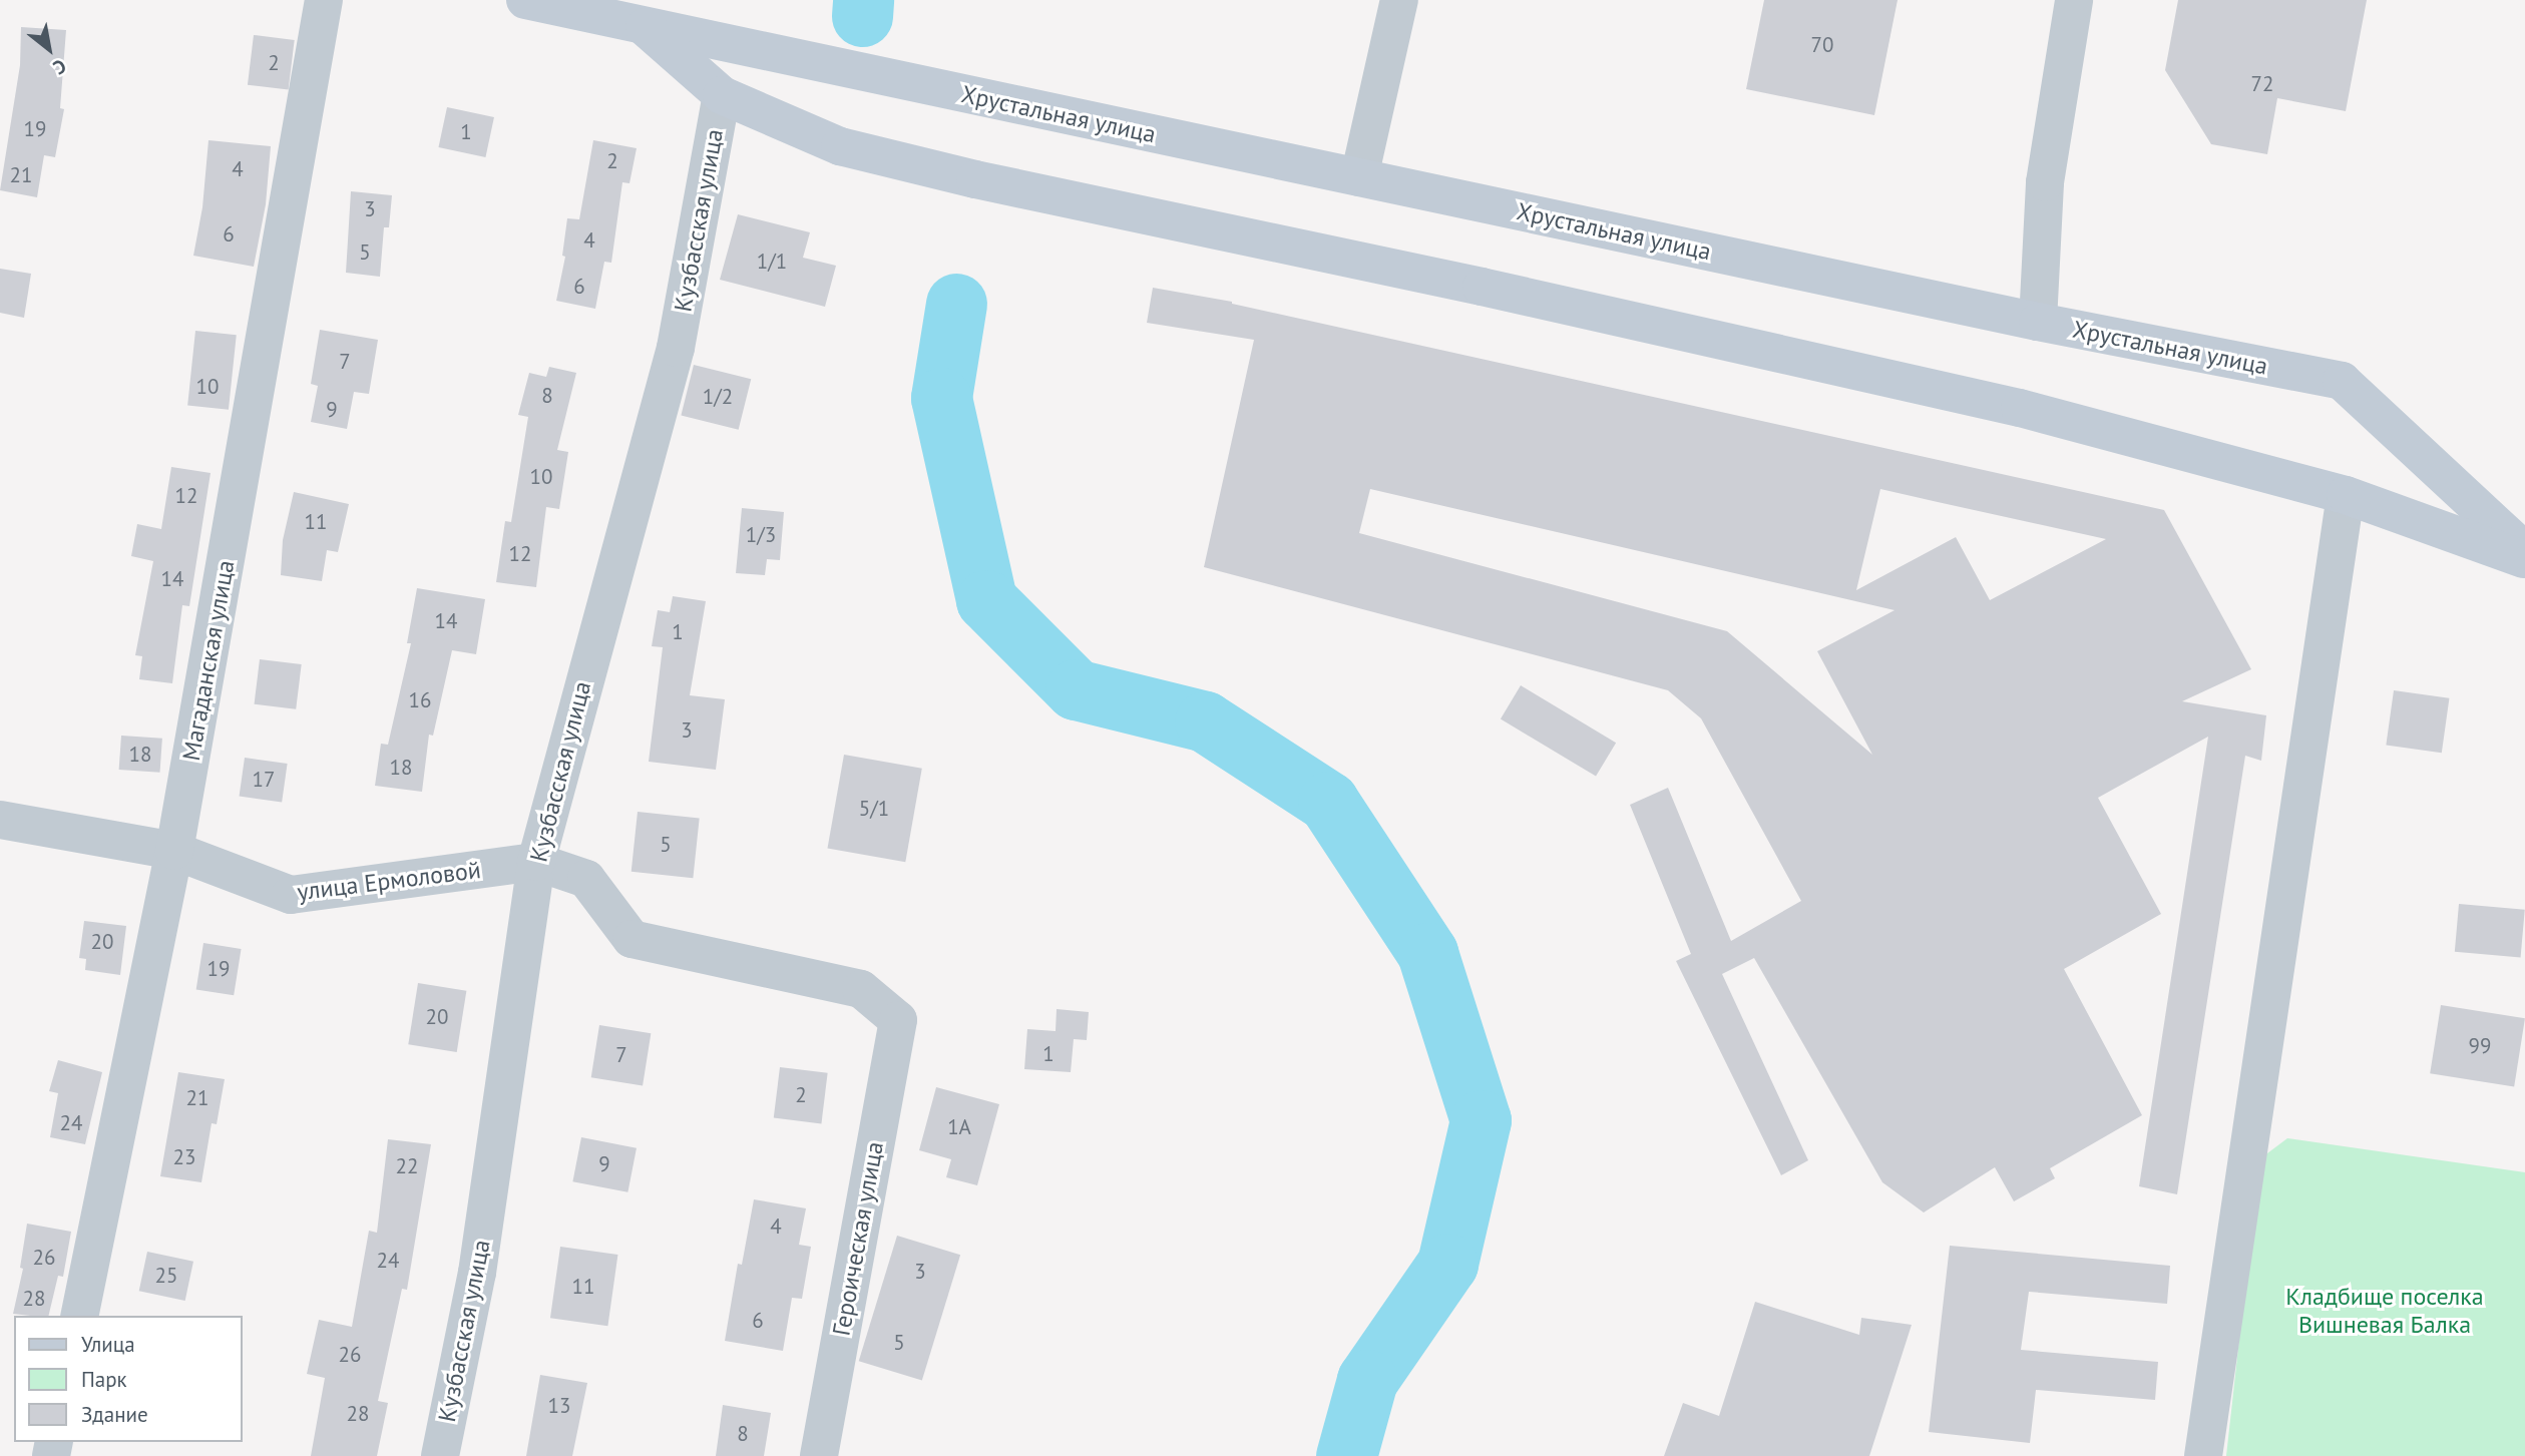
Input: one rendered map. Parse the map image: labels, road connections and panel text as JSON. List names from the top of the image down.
{
  "streets": {
    "street": [
      "Хрустальная улица",
      "Кузбасская улица",
      "Магаданская улица",
      "улица Ермоловой",
      "Героическая улица"
    ]
  },
  "crossings": [
    ["Хрустальная улица", "Кузбасская улица"],
    ["Кузбасская улица", "улица Ермоловой"],
    ["Кузбасская улица", "Героическая улица"],
    ["Магаданская улица", "улица Ермоловой"],
    ["улица Ермоловой", "Героическая улица"]
  ],
  "parks": ["Кладбище поселка Вишневая Балка"],
  "house_numbers": [
    "70",
    "2",
    "72",
    "19",
    "1",
    "2",
    "4",
    "21",
    "3",
    "6",
    "4",
    "5",
    "1/1",
    "6",
    "7",
    "10",
    "8",
    "1/2",
    "9",
    "10",
    "12",
    "11",
    "1/3",
    "12",
    "14",
    "14",
    "1",
    "16",
    "3",
    "18",
    "18",
    "17",
    "5/1",
    "5",
    "20",
    "19",
    "20",
    "99",
    "1",
    "7",
    "2",
    "21",
    "24",
    "1А",
    "23",
    "9",
    "22",
    "4",
    "26",
    "24",
    "3",
    "25",
    "11",
    "28",
    "6",
    "5",
    "26",
    "13",
    "28",
    "8"
  ],
  "legend": ["Улица", "Парк", "Здание"],
  "north": "bottom right"
}
